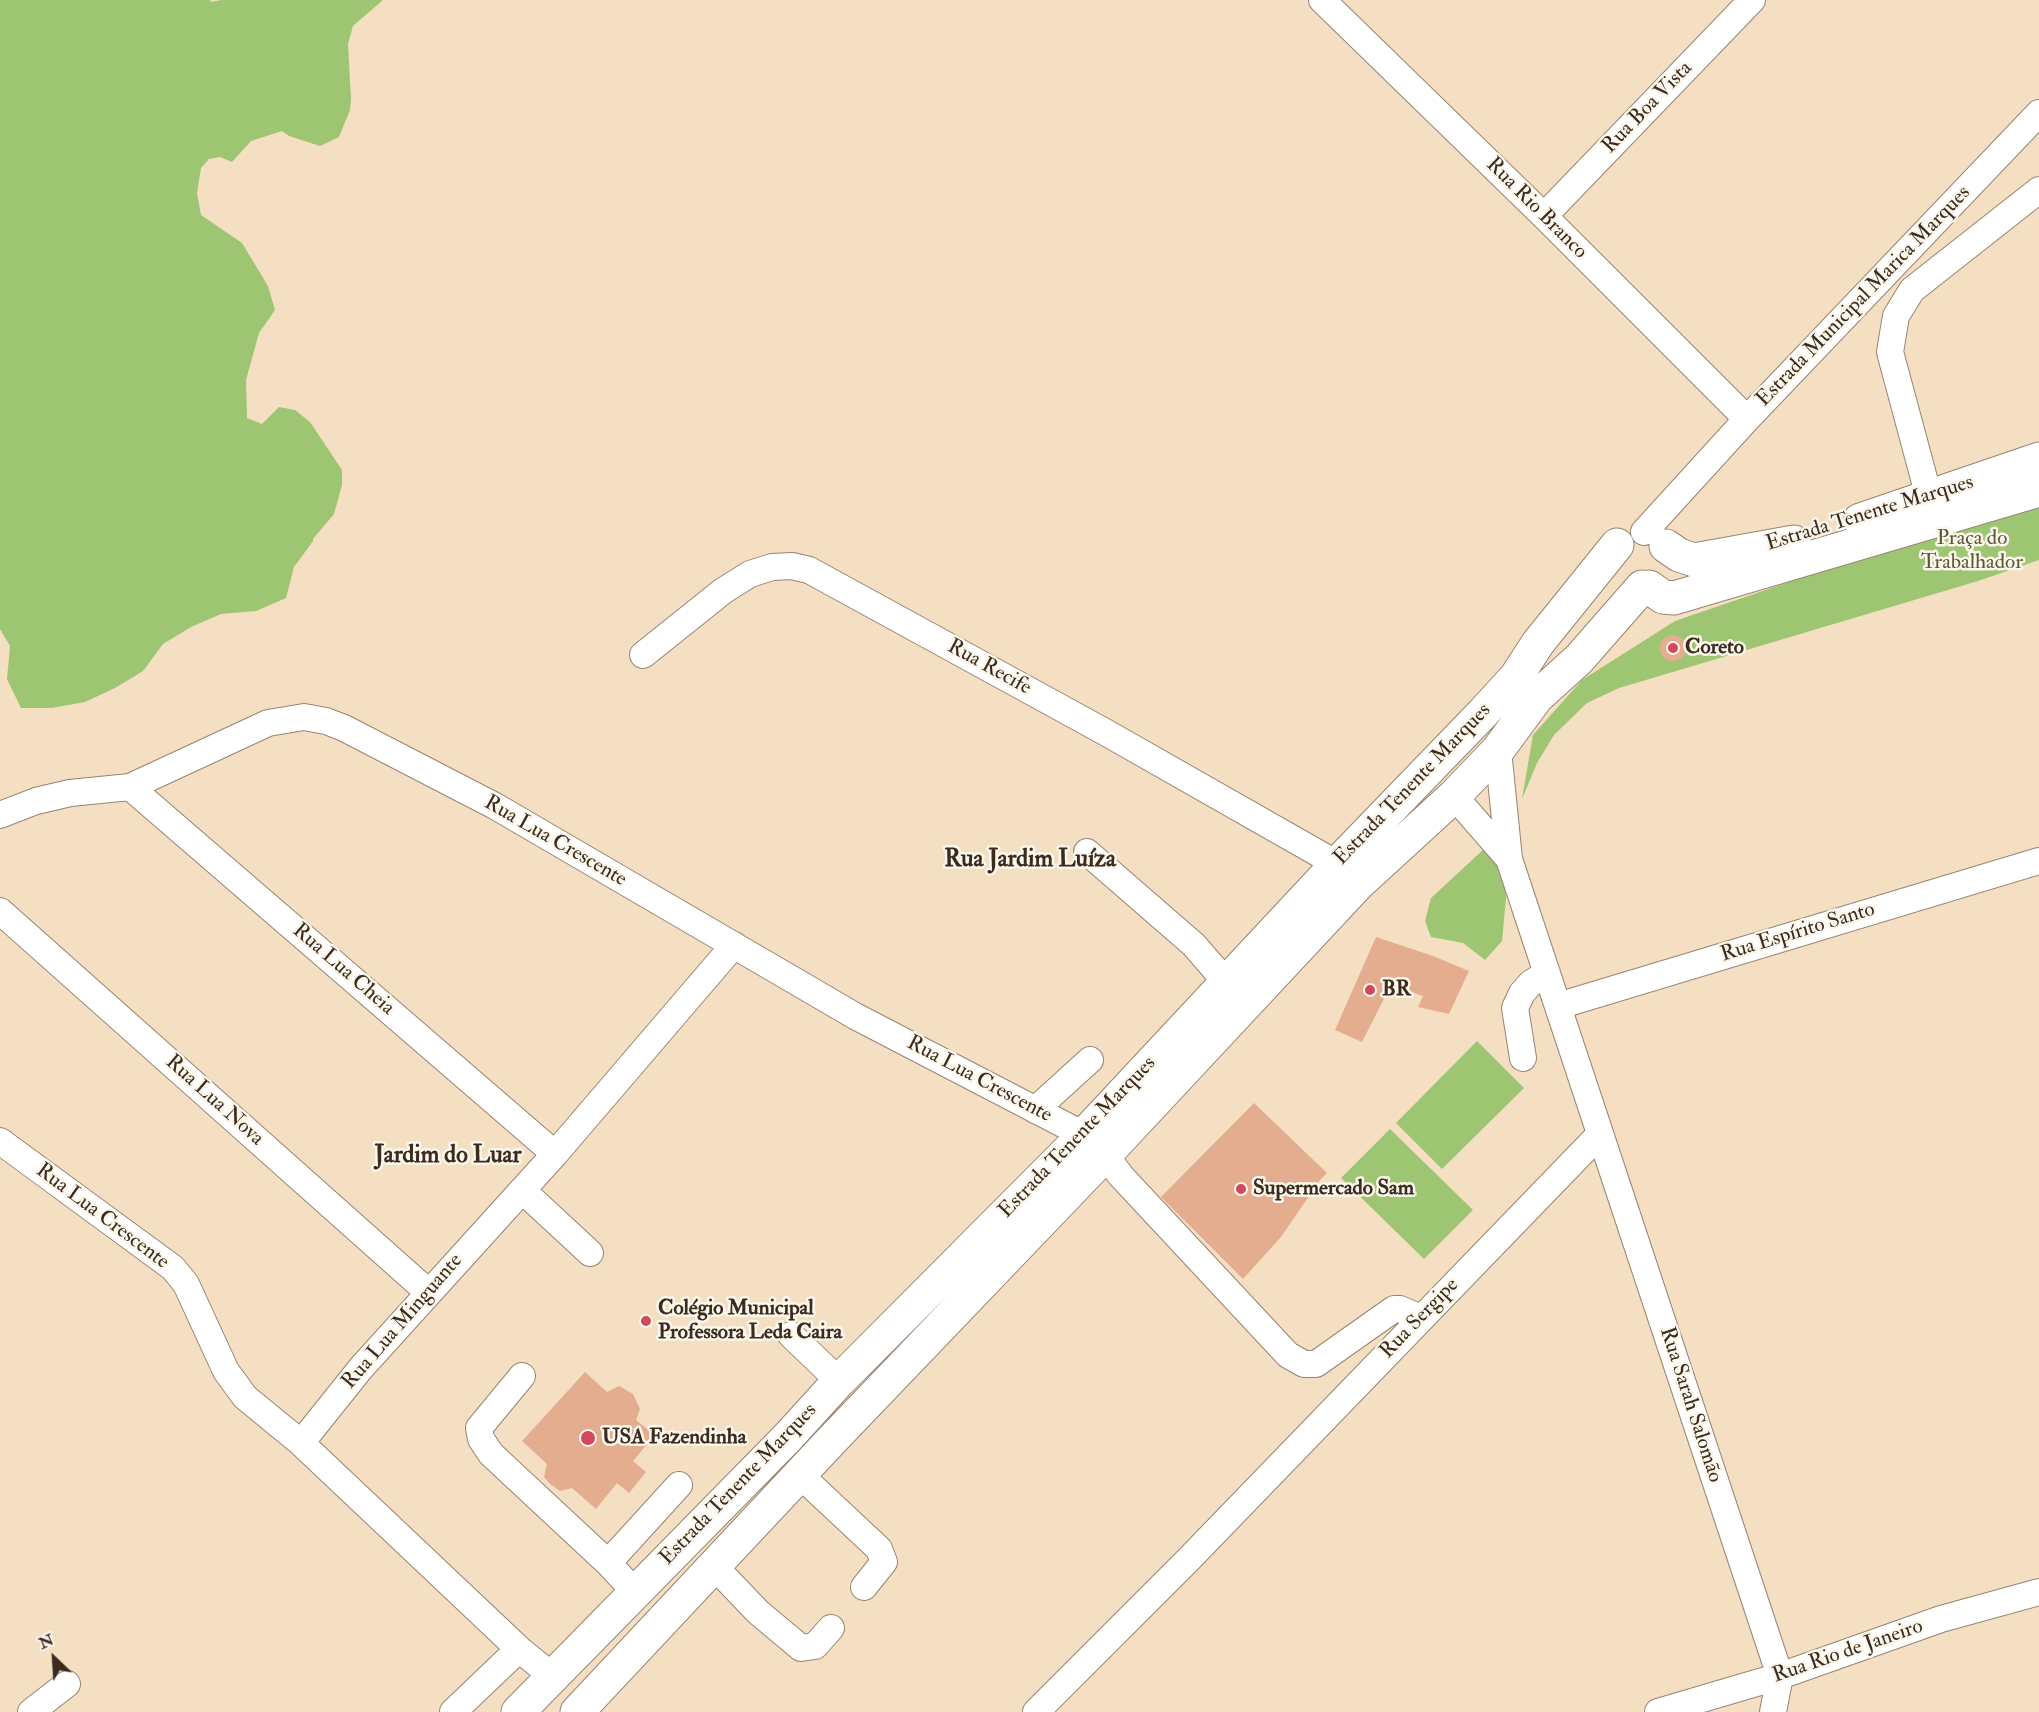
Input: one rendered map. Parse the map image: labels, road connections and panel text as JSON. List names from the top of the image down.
{
  "streets": {
    "main road": ["Estrada Tenente Marques"],
    "street": [
      "Rua Boa Vista",
      "Rua Rio Branco",
      "Estrada Municipal Marica Marques",
      "Rua Recife",
      "Rua Lua Crescente",
      "Rua Espírito Santo",
      "Rua Lua Cheia",
      "Rua Lua Nova",
      "Rua Sergipe",
      "Rua Lua Minguante",
      "Rua Sarah Salomão",
      "Rua Rio de Janeiro"
    ]
  },
  "crossings": [
    ["Rua Boa Vista", "Rua Rio Branco"],
    ["Rua Rio Branco", "Estrada Municipal Marica Marques"],
    ["Estrada Municipal Marica Marques", "Estrada Tenente Marques"],
    ["Estrada Tenente Marques", "Rua Recife"],
    ["Estrada Tenente Marques", "Rua Lua Crescente"],
    ["Rua Lua Crescente", "Rua Lua Cheia"],
    ["Rua Lua Crescente", "Rua Lua Minguante"],
    ["Rua Lua Cheia", "Rua Lua Minguante"],
    ["Rua Lua Nova", "Rua Lua Minguante"],
    ["Rua Sergipe", "Rua Sarah Salomão"],
    ["Rua Sarah Salomão", "Rua Rio de Janeiro"]
  ],
  "districts": ["Rua Jardim Luíza", "Jardim do Luar"],
  "parks": ["Praça do Trabalhador"],
  "places": [
    "Coreto",
    "BR",
    "Supermercado Sam",
    "Colégio Municipal Professora Leda Caira",
    "USA Fazendinha"
  ],
  "north": "top left"
}
